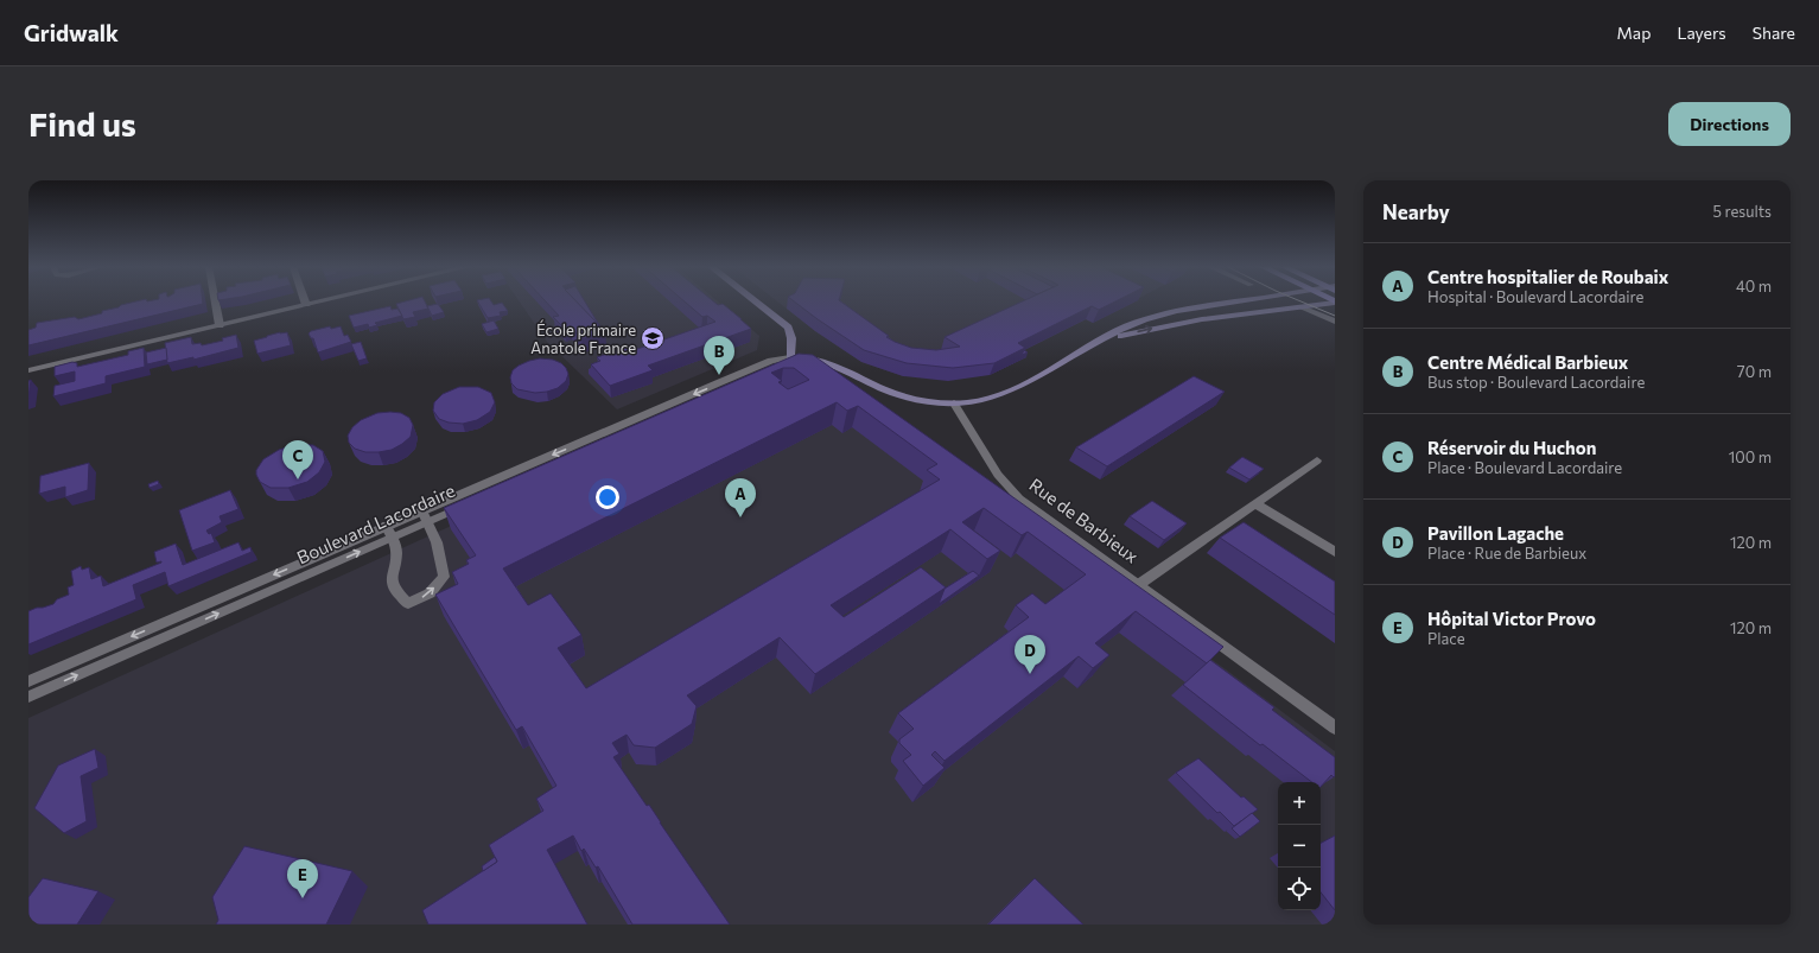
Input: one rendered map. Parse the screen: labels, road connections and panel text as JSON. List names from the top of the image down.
{
  "streets": {
    "street": ["Rue de Barbieux", "Boulevard Lacordaire"]
  },
  "places": {
    "school or university": ["École primaire Anatole France"]
  },
  "page": {
    "header": "Gridwalk",
    "nav": ["Map", "Layers", "Share"],
    "buttons": "Directions",
    "title": "Find us",
    "heading": ["Nearby", "5 results"],
    "list": [
      {
        "mark": "A",
        "name": "Centre hospitalier de Roubaix",
        "note": "Hospital · Boulevard Lacordaire",
        "value": "40 m"
      },
      {
        "mark": "B",
        "name": "Centre Médical Barbieux",
        "note": "Bus stop · Boulevard Lacordaire",
        "value": "70 m"
      },
      {
        "mark": "C",
        "name": "Réservoir du Huchon",
        "note": "Place · Boulevard Lacordaire",
        "value": "100 m"
      },
      {
        "mark": "D",
        "name": "Pavillon Lagache",
        "note": "Place · Rue de Barbieux",
        "value": "120 m"
      },
      {
        "mark": "E",
        "name": "Hôpital Victor Provo",
        "note": "Place",
        "value": "120 m"
      }
    ],
    "pins": [
      "B",
      "C",
      "A",
      "D",
      "E"
    ],
    "map_buttons": ["+", "−"]
  }
}
